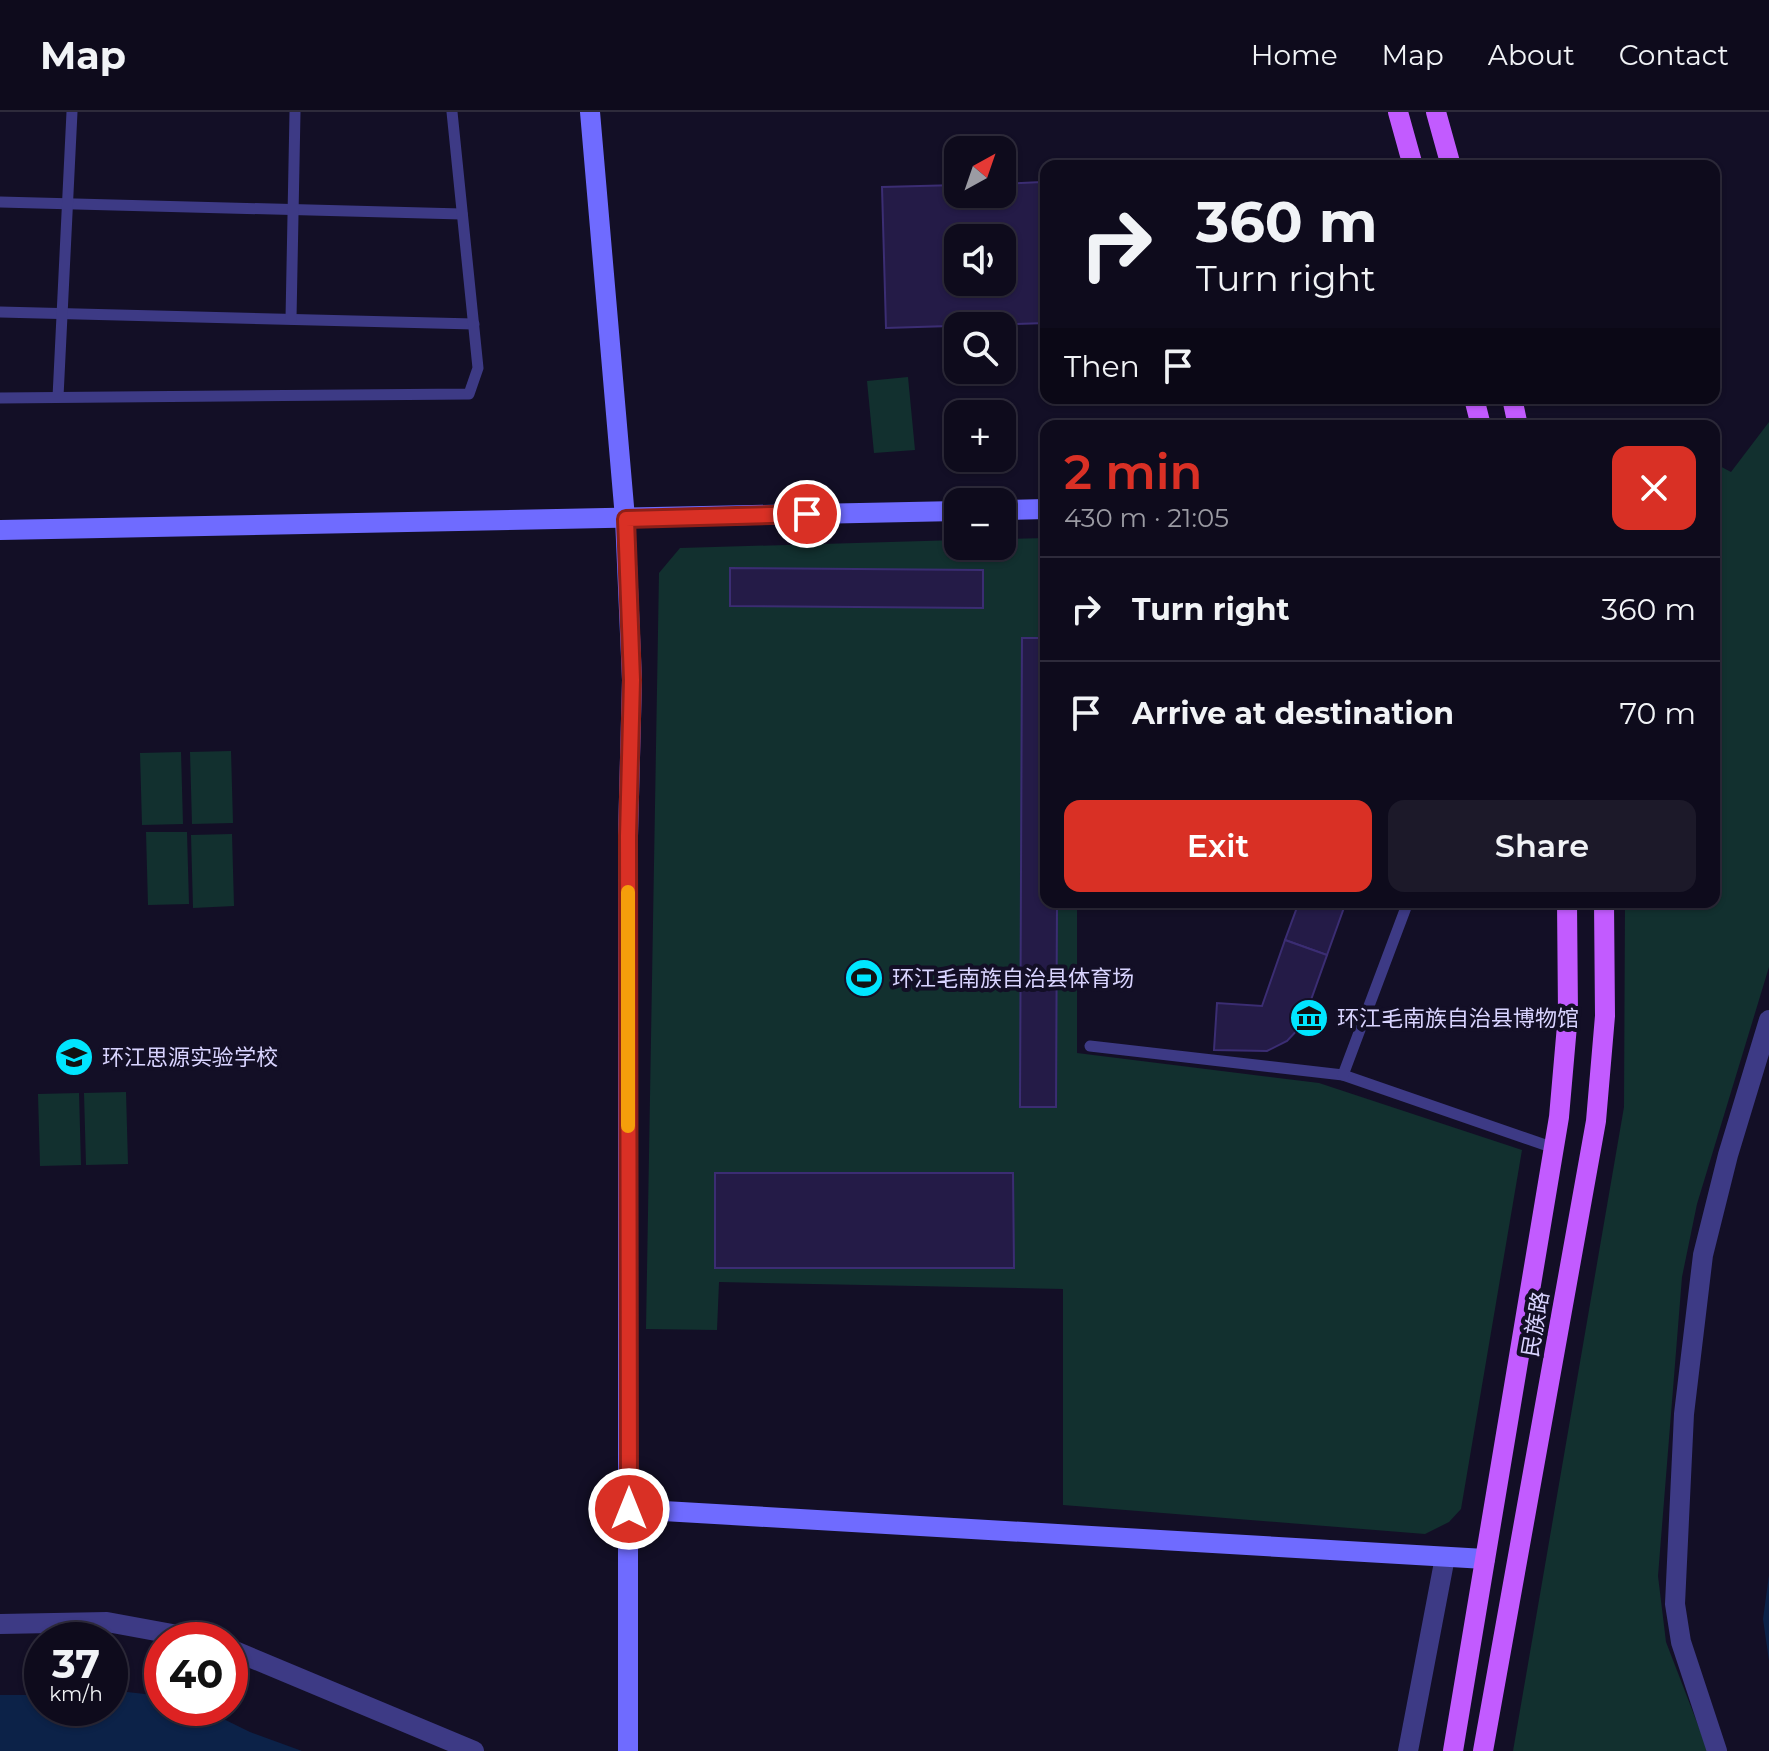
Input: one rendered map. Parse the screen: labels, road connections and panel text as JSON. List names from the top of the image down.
{
  "streets": {
    "main road": ["民族路"]
  },
  "places": {
    "sports": ["环江毛南族自治县体育场"],
    "museum": ["环江毛南族自治县博物馆"],
    "school or university": ["环江思源实验学校"]
  },
  "north": "top right",
  "page": {
    "header": "Map",
    "nav": [
      "Home",
      "Map",
      "About",
      "Contact"
    ],
    "map_buttons": ["+", "−"],
    "turn": ["360 m", "Turn right"],
    "then": "Then",
    "heading": ["2 min", "430 m · 21:05"],
    "list": [
      {
        "name": "Turn right",
        "value": "360 m"
      },
      {
        "name": "Arrive at destination",
        "value": "70 m"
      }
    ],
    "buttons": ["Exit", "Share"],
    "speed": "37 km/h",
    "limit": "40"
  }
}
